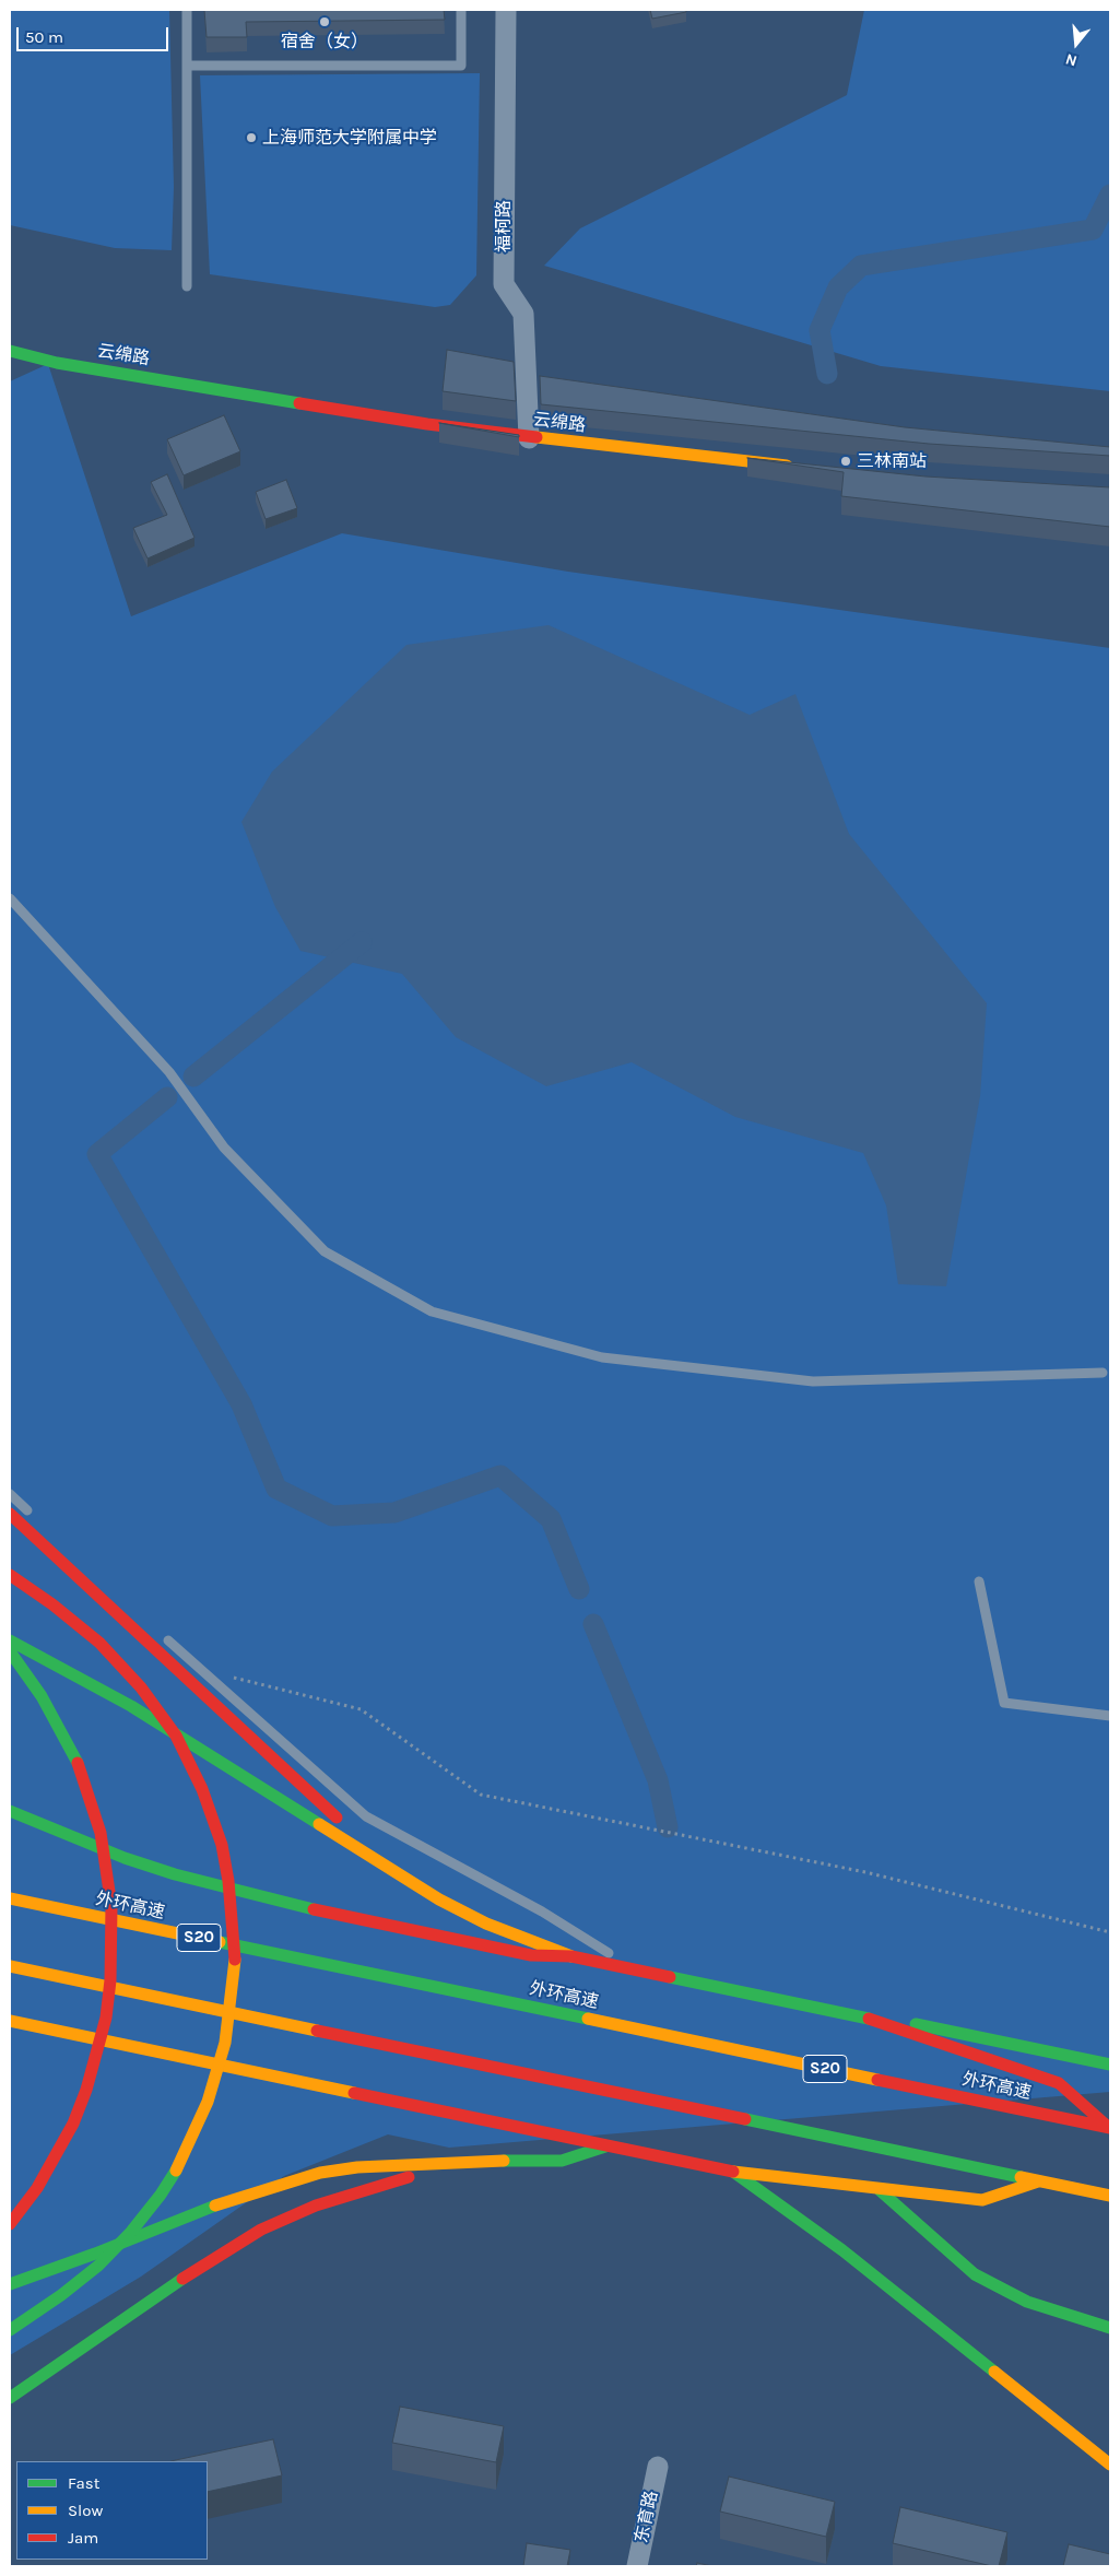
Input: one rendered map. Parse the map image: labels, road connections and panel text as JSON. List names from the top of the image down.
{
  "streets": {
    "main road": ["云绵路", "外环高速", "S20"],
    "street": ["福柯路", "东育路"]
  },
  "crossings": [
    ["福柯路", "云绵路"]
  ],
  "places": ["宿舍（女）", "上海师范大学附属中学", "三林南站"],
  "legend": ["Fast", "Slow", "Jam"],
  "scale_bar": "50 m",
  "north": "bottom"
}
